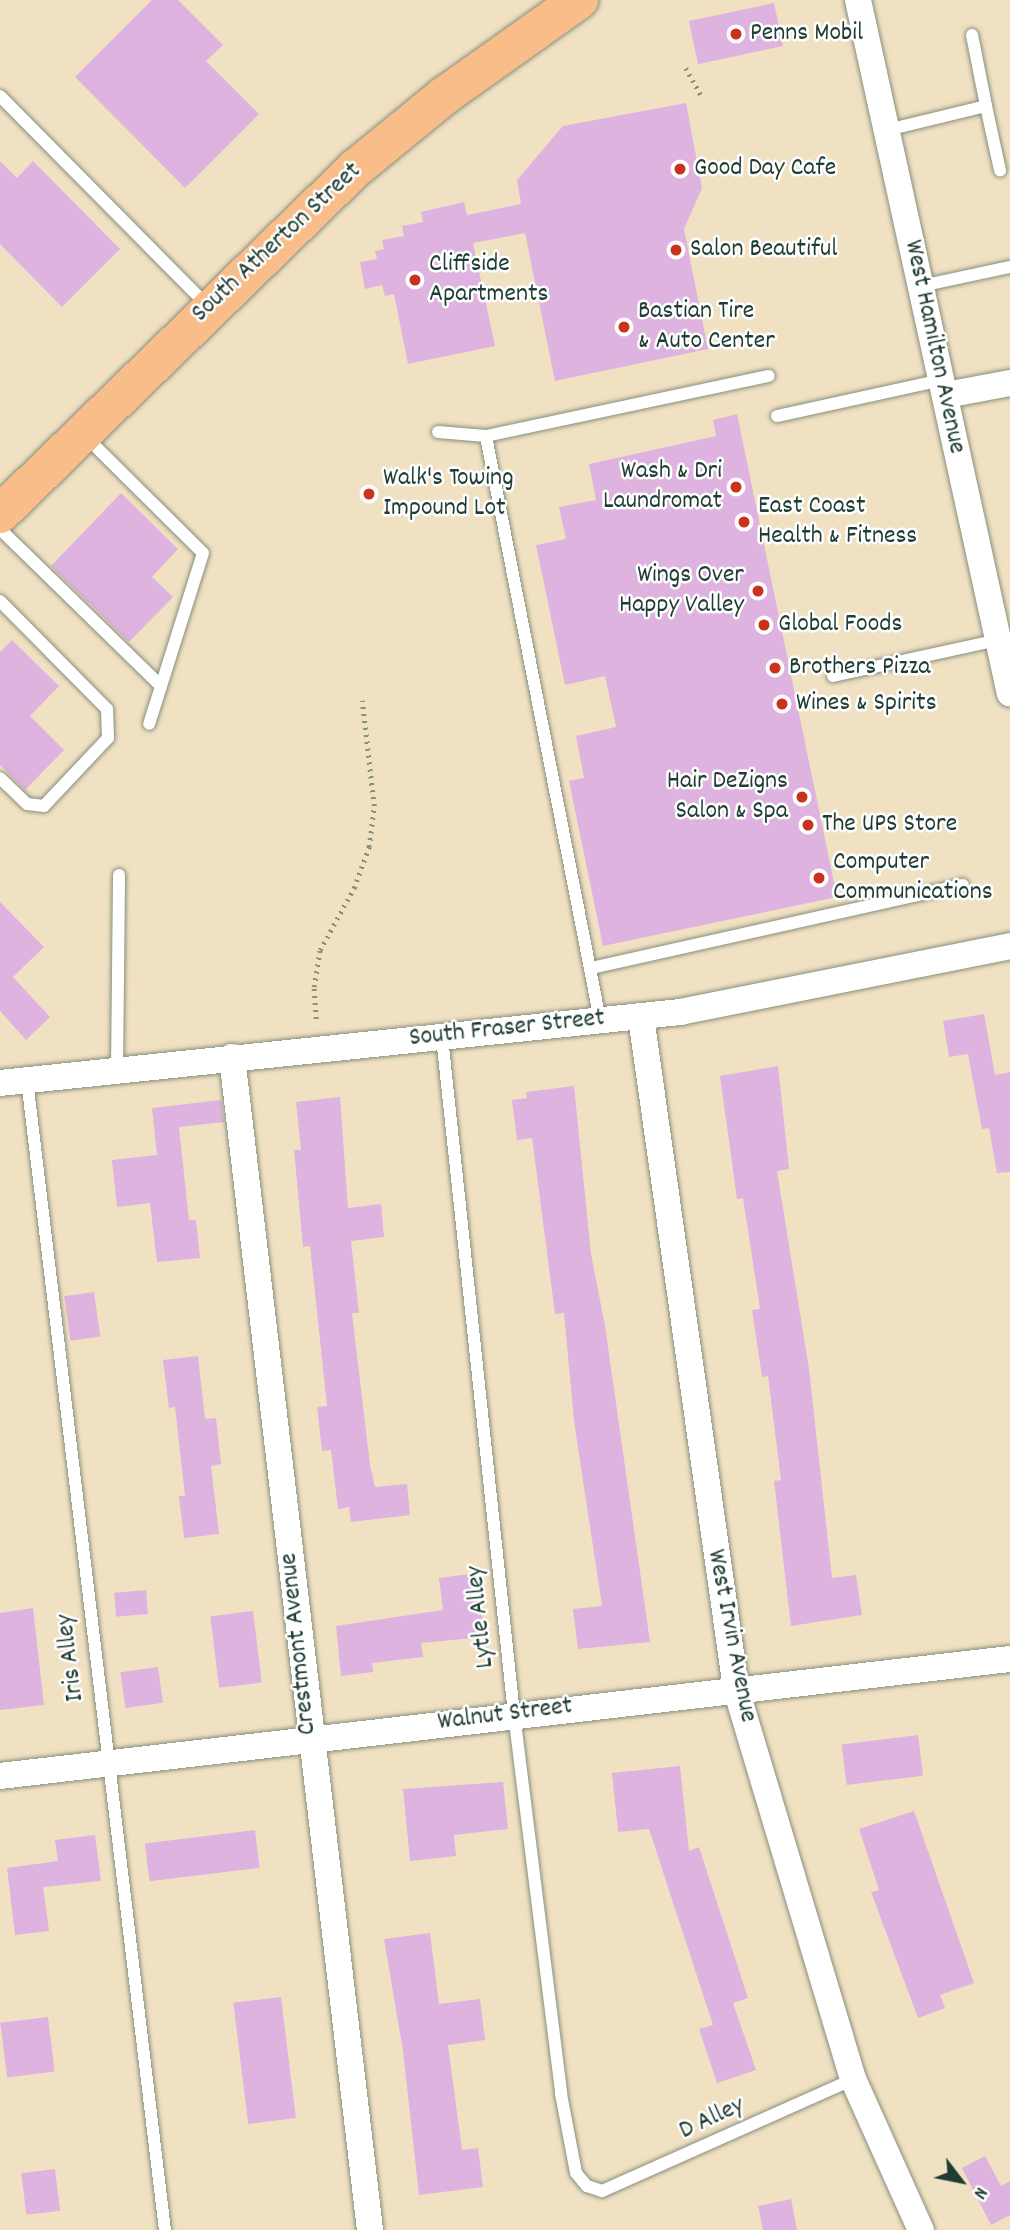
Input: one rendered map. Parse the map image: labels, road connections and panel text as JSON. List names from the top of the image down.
{
  "streets": {
    "main road": ["South Atherton Street"],
    "street": [
      "West Hamilton Avenue",
      "South Fraser Street",
      "West Irvin Avenue",
      "Crestmont Avenue",
      "Walnut Street"
    ],
    "lane": ["Lytle Alley", "Iris Alley", "D Alley"]
  },
  "crossings": [
    ["South Fraser Street", "Lytle Alley"],
    ["South Fraser Street", "West Irvin Avenue"],
    ["South Fraser Street", "Crestmont Avenue"],
    ["South Fraser Street", "Iris Alley"],
    ["Lytle Alley", "Walnut Street"],
    ["Lytle Alley", "D Alley"],
    ["West Irvin Avenue", "Walnut Street"],
    ["West Irvin Avenue", "D Alley"],
    ["Crestmont Avenue", "Walnut Street"],
    ["Iris Alley", "Walnut Street"]
  ],
  "places": [
    "Penns Mobil",
    "Good Day Cafe",
    "Salon Beautiful",
    "Cliffside Apartments",
    "Bastian Tire & Auto Center",
    "Wash & Dri Laundromat",
    "Walk's Towing Impound Lot",
    "East Coast Health & Fitness",
    "Wings Over Happy Valley",
    "Global Foods",
    "Brothers Pizza",
    "Wines & Spirits",
    "Hair DeZigns Salon & Spa",
    "The UPS Store",
    "Computer Communications"
  ],
  "north": "bottom right"
}
